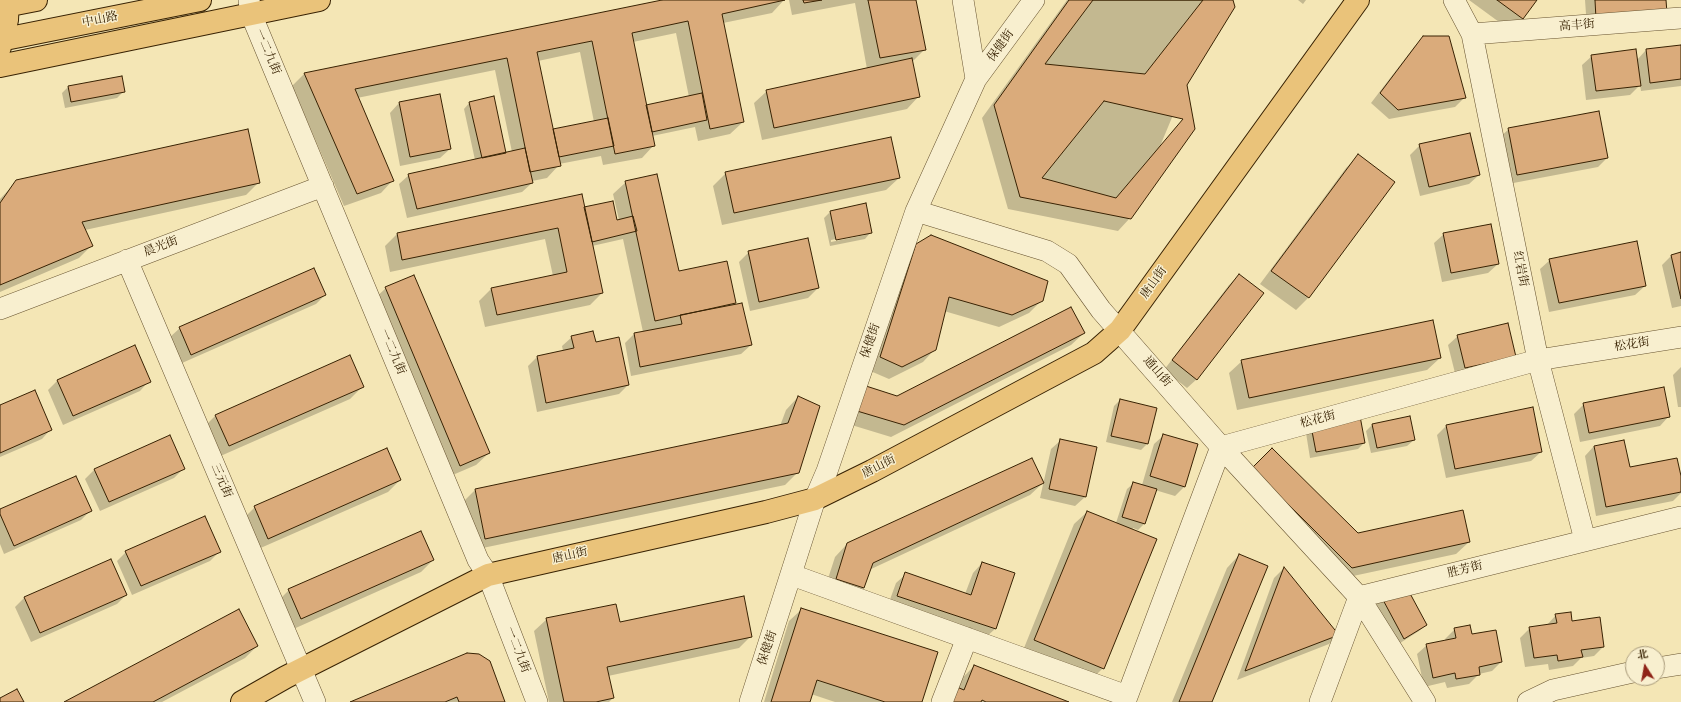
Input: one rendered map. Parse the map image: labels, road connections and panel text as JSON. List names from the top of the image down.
{
  "streets": {
    "main road": ["中山路", "唐山街"],
    "street": [
      "高丰街",
      "保健街",
      "一二九街",
      "晨光街",
      "红岩街",
      "松花街",
      "通山街",
      "三元街",
      "胜芳街"
    ]
  },
  "crossings": [
    ["高丰街", "红岩街"],
    ["保健街", "唐山街"],
    ["保健街", "通山街"],
    ["一二九街", "晨光街"],
    ["一二九街", "唐山街"],
    ["晨光街", "三元街"],
    ["红岩街", "松花街"],
    ["红岩街", "胜芳街"],
    ["唐山街", "通山街"],
    ["唐山街", "三元街"],
    ["松花街", "通山街"],
    ["通山街", "胜芳街"]
  ],
  "north": "top"
}
